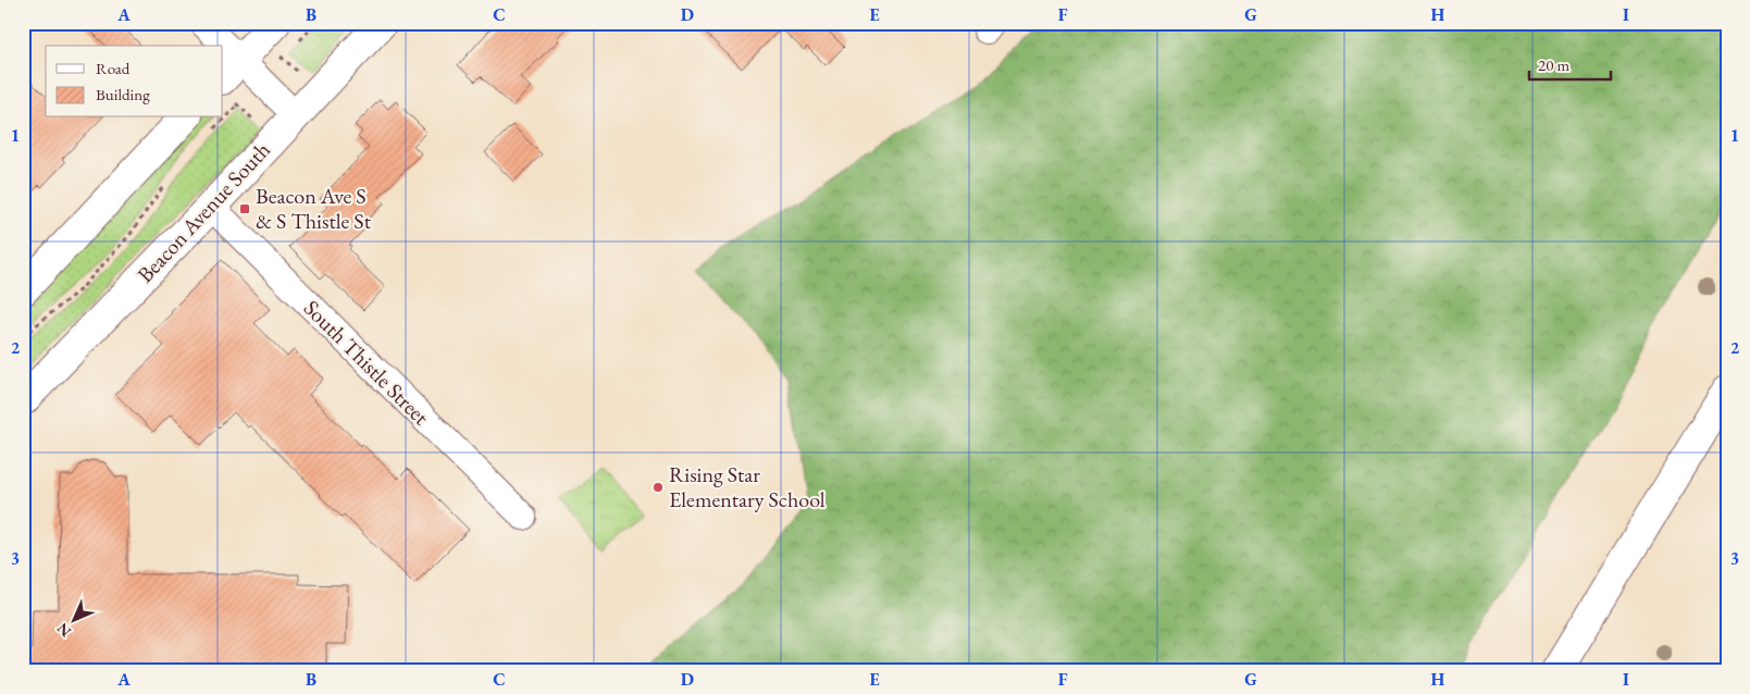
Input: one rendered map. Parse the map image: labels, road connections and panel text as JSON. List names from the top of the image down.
{
  "streets": {
    "main road": ["Beacon Avenue South"],
    "street": ["South Thistle Street"]
  },
  "crossings": [
    ["Beacon Avenue South", "South Thistle Street"]
  ],
  "places": {
    "transit": ["Beacon Ave S & S Thistle St"],
    "other": ["Rising Star Elementary School"]
  },
  "legend": ["Road", "Building"],
  "scale_bar": "20 m",
  "north": "bottom left",
  "grid": {
    "columns": [
      "A",
      "B",
      "C",
      "D",
      "E",
      "F",
      "G",
      "H",
      "I"
    ],
    "rows": ["1", "2", "3"]
  }
}
